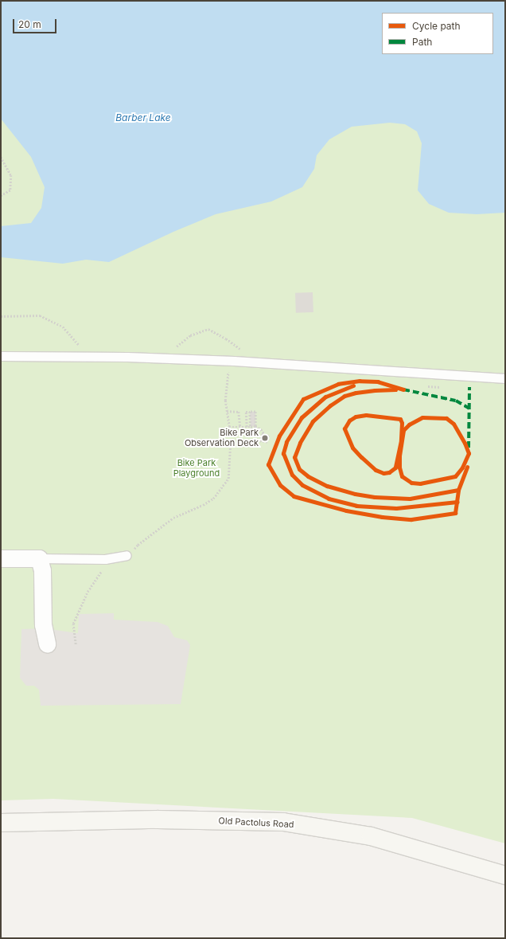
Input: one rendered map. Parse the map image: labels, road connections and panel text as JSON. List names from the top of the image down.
{
  "streets": {
    "street": ["Old Pactolus Road"]
  },
  "water": ["Barber Lake"],
  "parks": ["Bike Park Playground"],
  "places": ["Bike Park Observation Deck"],
  "legend": ["Cycle path", "Path"],
  "scale_bar": "20 m"
}
